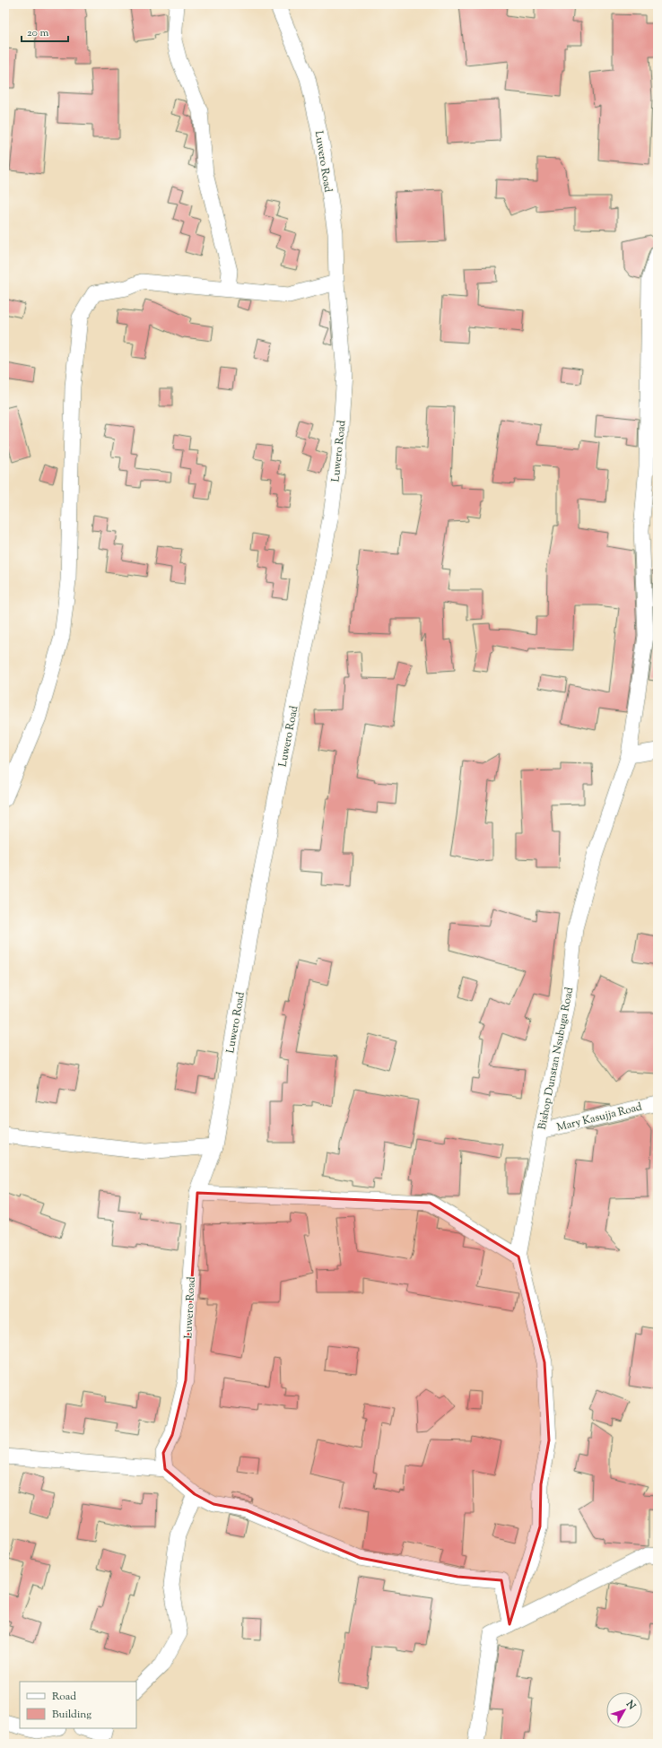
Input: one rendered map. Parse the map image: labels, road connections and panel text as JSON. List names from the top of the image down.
{
  "streets": {
    "street": ["Luwero Road", "Bishop Dunstan Nsubuga Road", "Mary Kasujja Road"]
  },
  "crossings": [
    ["Bishop Dunstan Nsubuga Road", "Mary Kasujja Road"]
  ],
  "legend": ["Road", "Building"],
  "scale_bar": "20 m",
  "north": "top right"
}
